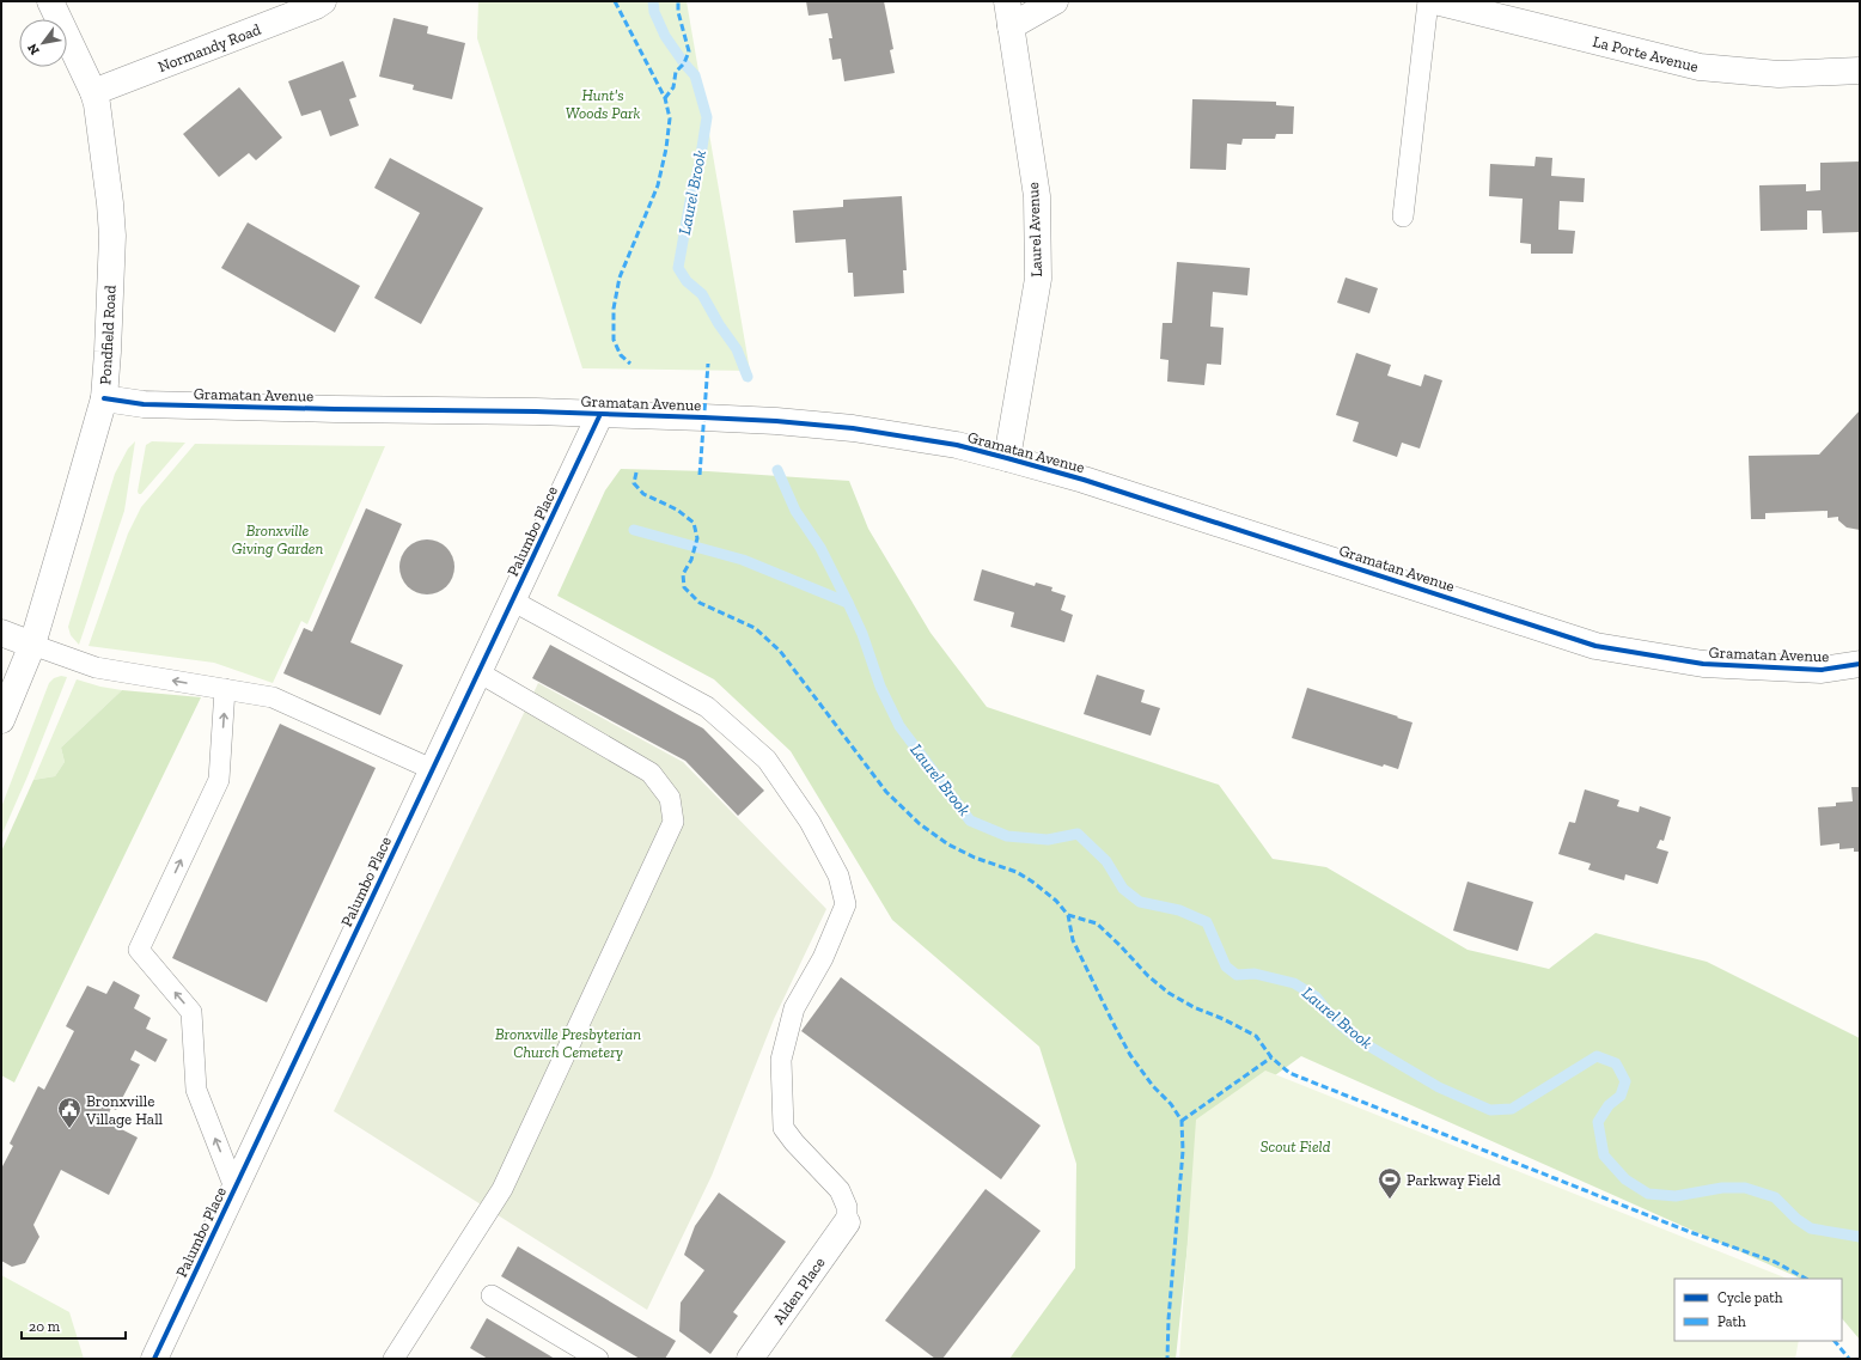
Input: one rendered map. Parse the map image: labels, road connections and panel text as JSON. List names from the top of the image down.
{
  "streets": {
    "street": [
      "Normandy Road",
      "La Porte Avenue",
      "Laurel Avenue",
      "Pondfield Road",
      "Gramatan Avenue",
      "Palumbo Place",
      "Alden Place"
    ]
  },
  "crossings": [
    ["Normandy Road", "Pondfield Road"],
    ["Laurel Avenue", "Gramatan Avenue"],
    ["Pondfield Road", "Gramatan Avenue"],
    ["Gramatan Avenue", "Palumbo Place"]
  ],
  "water": ["Laurel Brook"],
  "parks": [
    "Hunt's Woods Park",
    "Bronxville Giving Garden",
    "Bronxville Presbyterian Church Cemetery",
    "Scout Field"
  ],
  "places": {
    "public building": ["Bronxville Village Hall"],
    "sports": ["Parkway Field"]
  },
  "legend": ["Cycle path", "Path"],
  "scale_bar": "20 m",
  "north": "bottom left"
}
